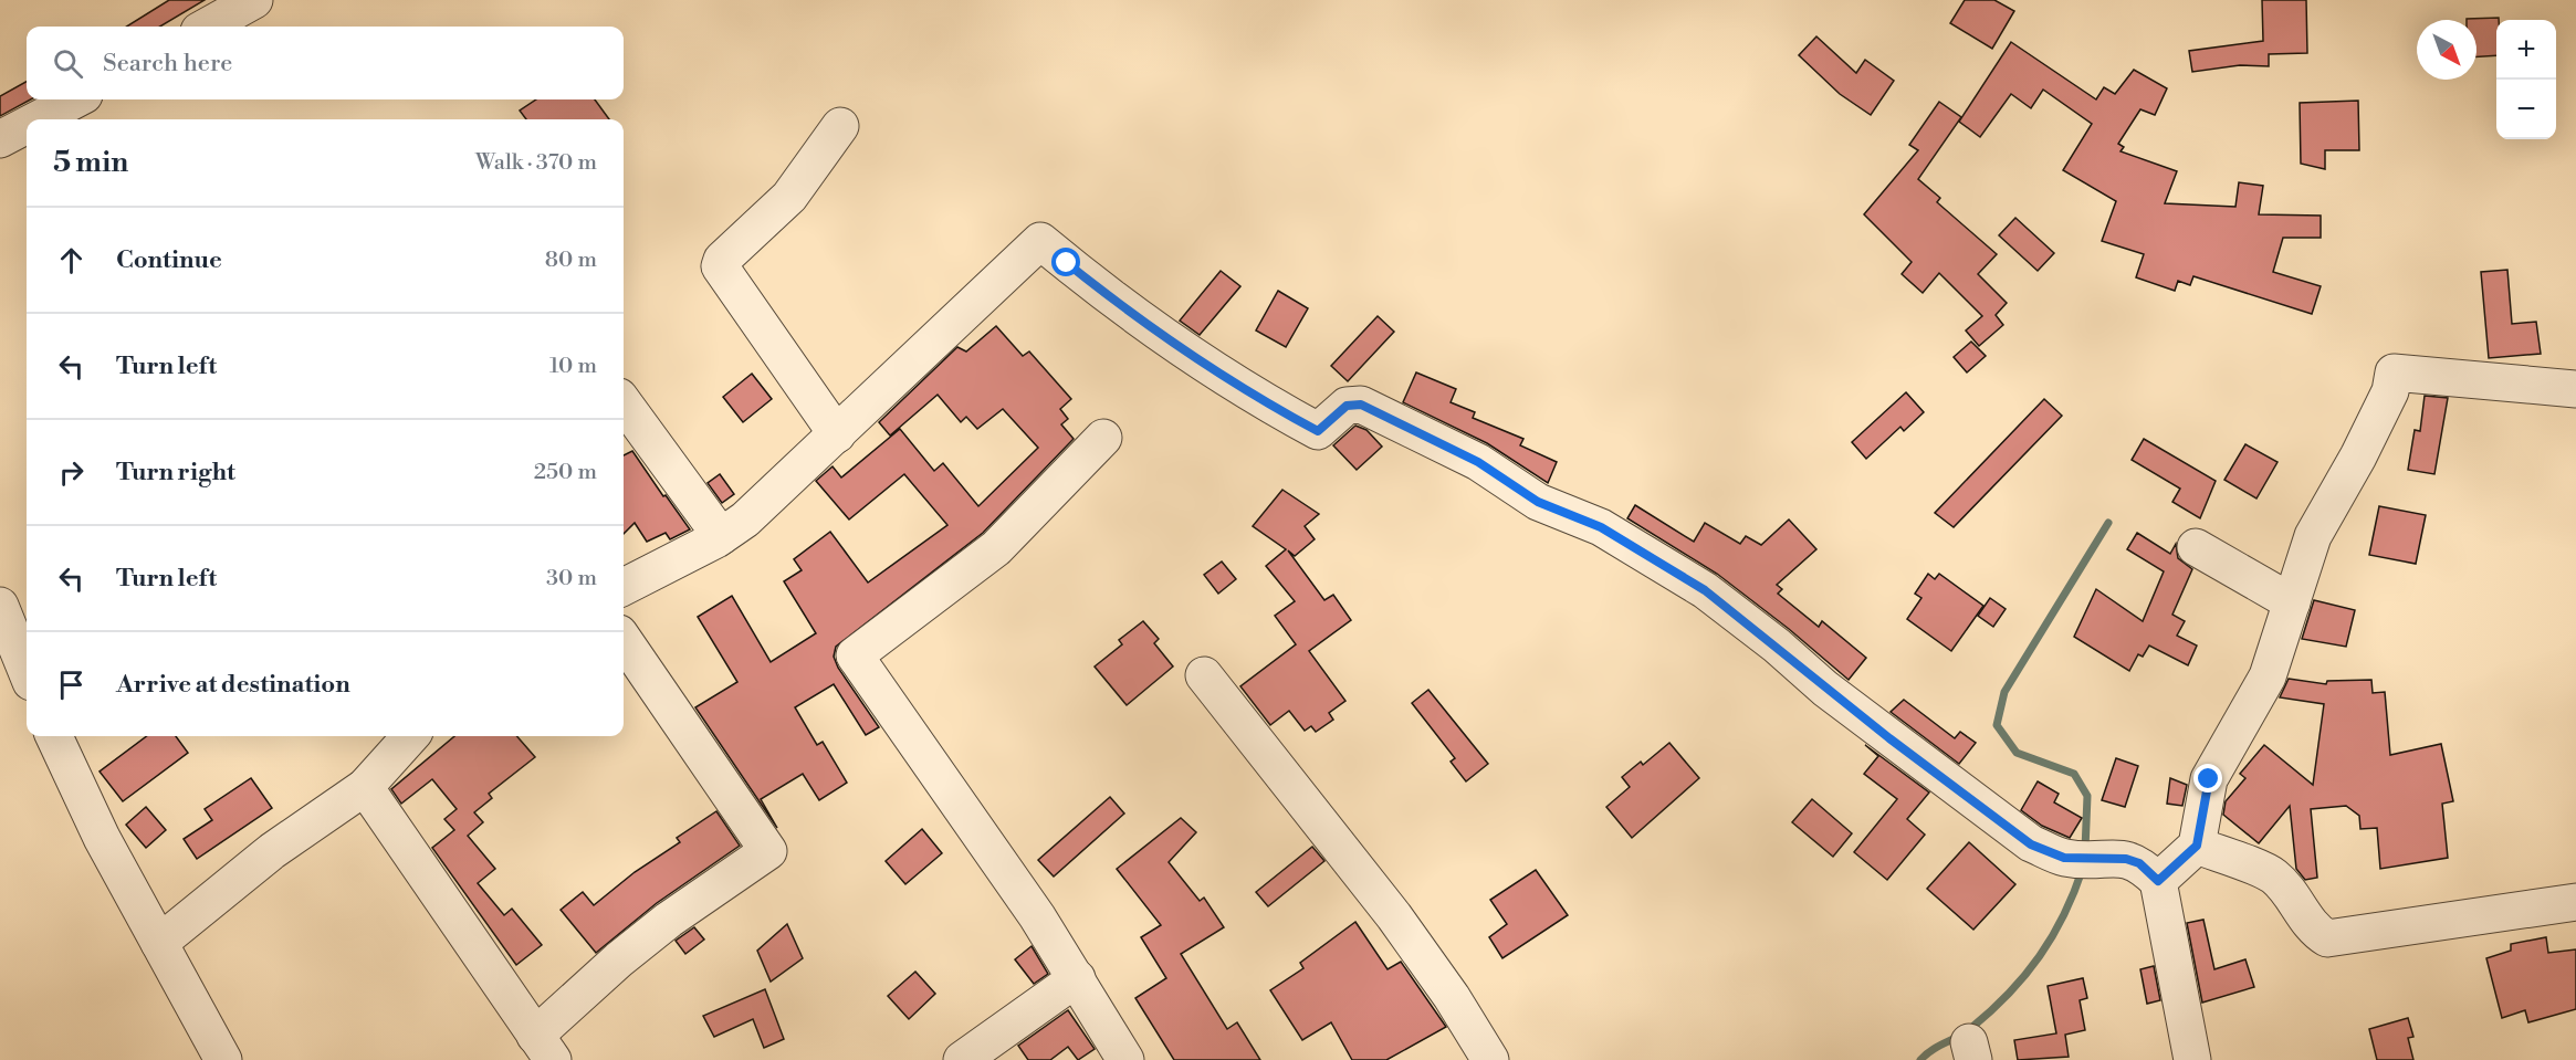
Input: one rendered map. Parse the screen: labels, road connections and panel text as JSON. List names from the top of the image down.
{
  "north": "bottom right",
  "page": {
    "map_buttons": ["+", "−"],
    "search": "Search here",
    "heading": ["5 min", "Walk · 370 m"],
    "list": [
      ["Continue", "80 m"],
      ["Turn left", "10 m"],
      ["Turn right", "250 m"],
      ["Turn left", "30 m"],
      "Arrive at destination"
    ]
  }
}
